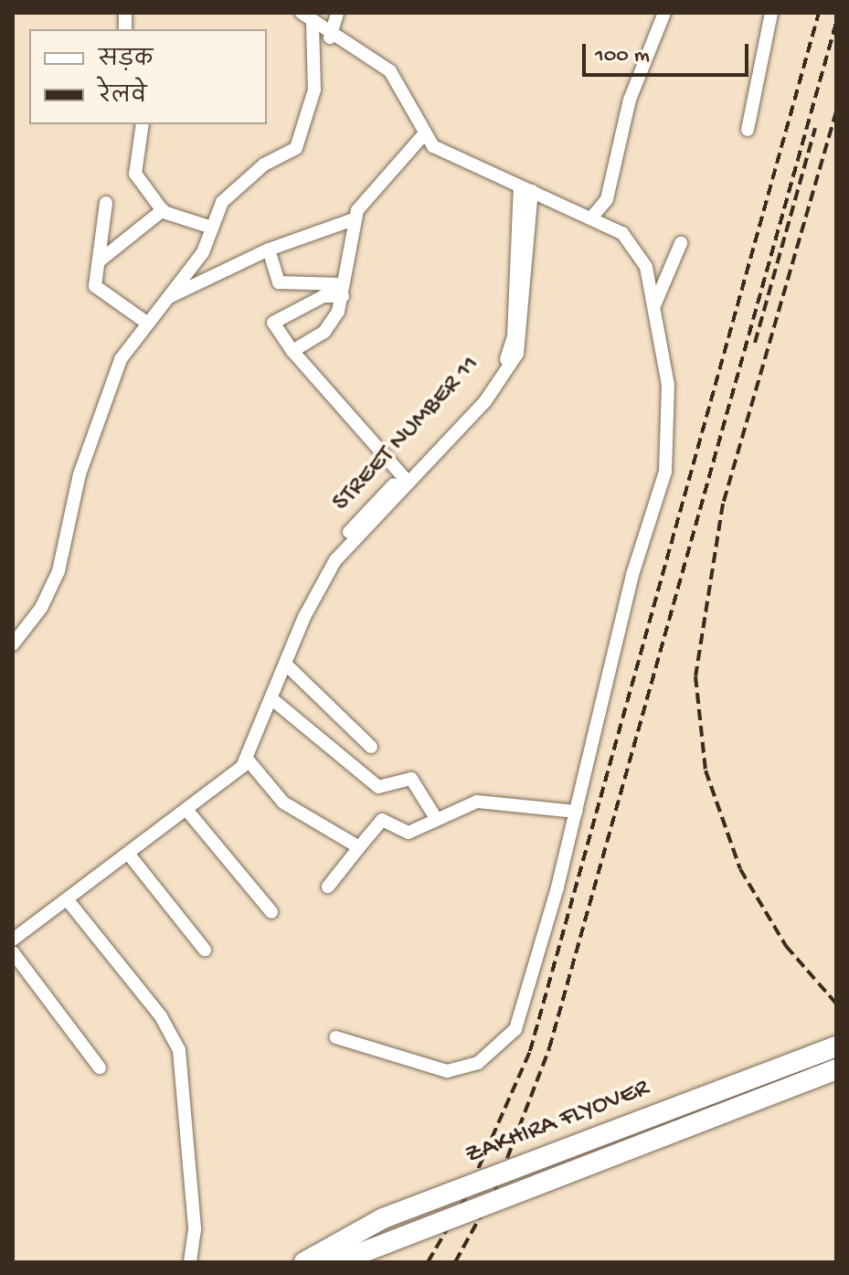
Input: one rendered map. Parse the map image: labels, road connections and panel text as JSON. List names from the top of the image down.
{
  "streets": {
    "main road": ["ZAKHIRA FLYOVER"],
    "street": ["STREET NUMBER 11"]
  },
  "legend": ["सड़क", "रेलवे"],
  "scale_bar": "100 m"
}
